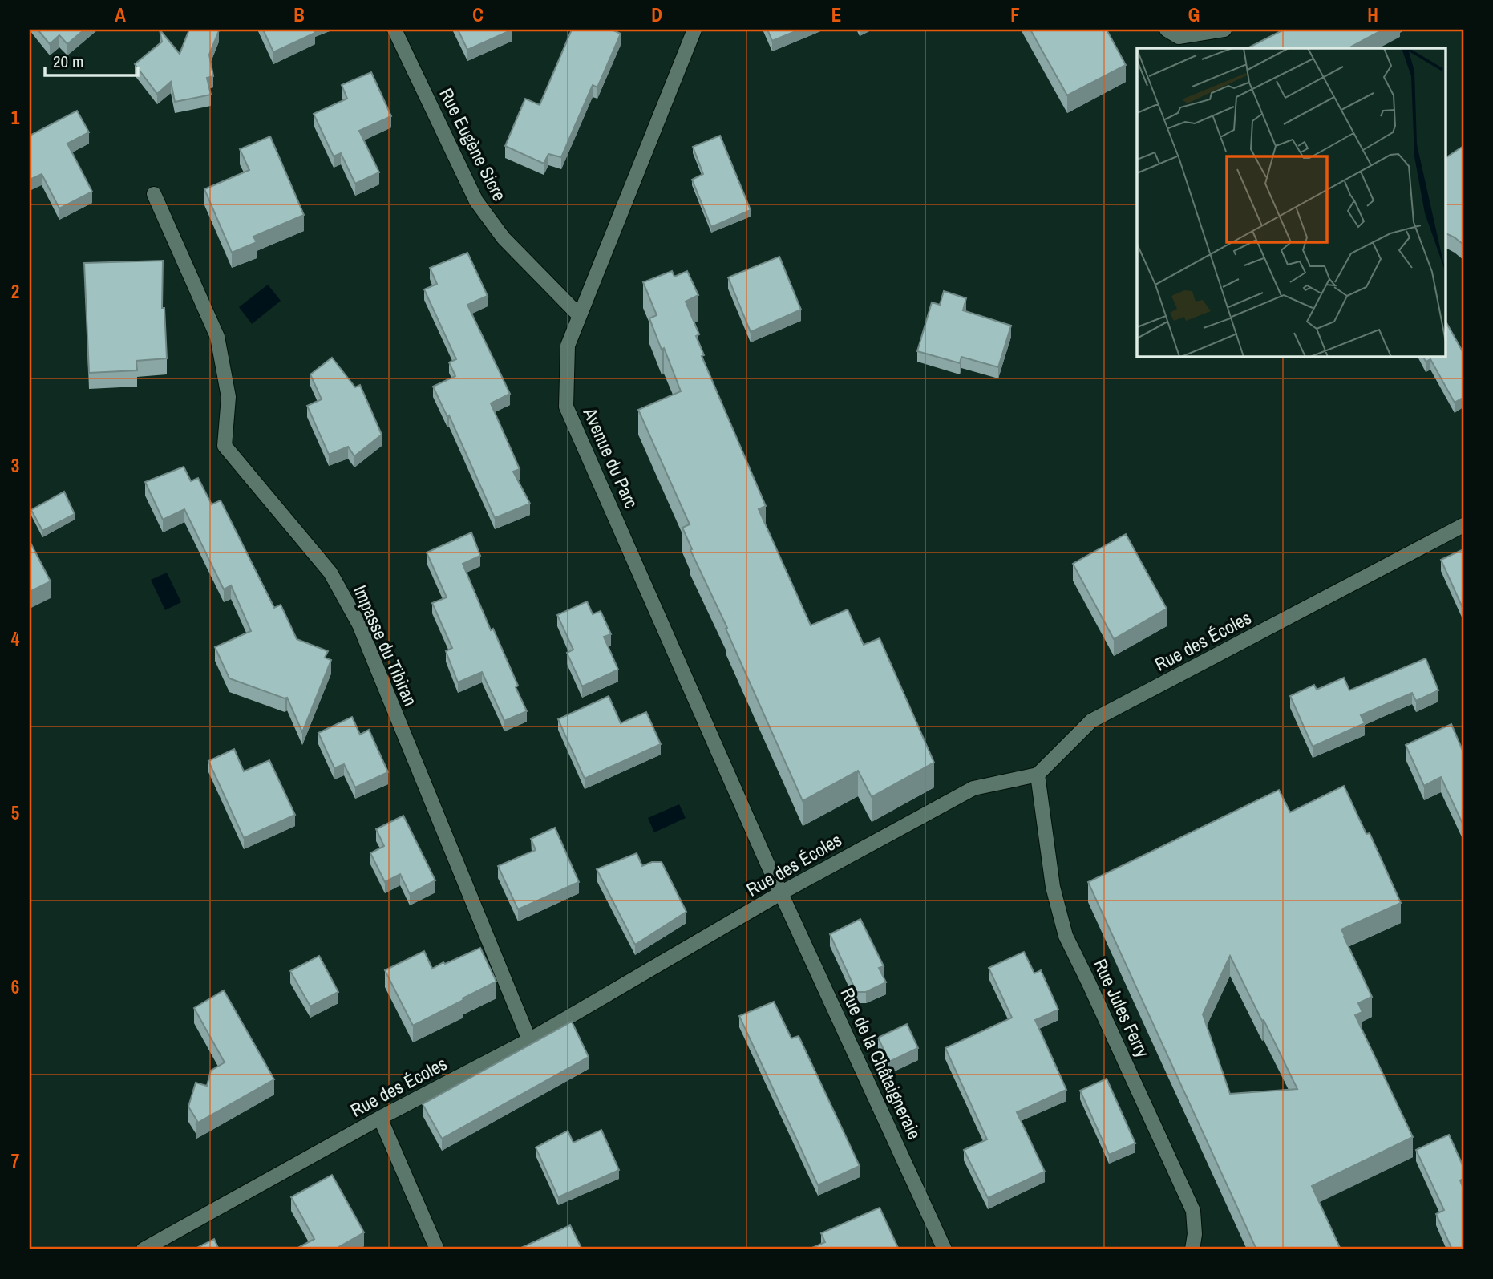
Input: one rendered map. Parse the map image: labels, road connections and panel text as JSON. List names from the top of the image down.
{
  "streets": {
    "street": [
      "Rue Eugène Sicre",
      "Avenue du Parc",
      "Rue des Écoles",
      "Impasse du Tibiran",
      "Rue Jules Ferry",
      "Rue de la Châtaigneraie"
    ]
  },
  "crossings": [
    ["Rue Eugène Sicre", "Avenue du Parc"],
    ["Avenue du Parc", "Rue des Écoles"],
    ["Avenue du Parc", "Rue de la Châtaigneraie"],
    ["Rue des Écoles", "Impasse du Tibiran"],
    ["Rue des Écoles", "Rue Jules Ferry"],
    ["Rue des Écoles", "Rue de la Châtaigneraie"]
  ],
  "scale_bar": "20 m",
  "grid": {
    "columns": [
      "A",
      "B",
      "C",
      "D",
      "E",
      "F",
      "G",
      "H"
    ],
    "rows": [
      "1",
      "2",
      "3",
      "4",
      "5",
      "6",
      "7"
    ]
  }
}
